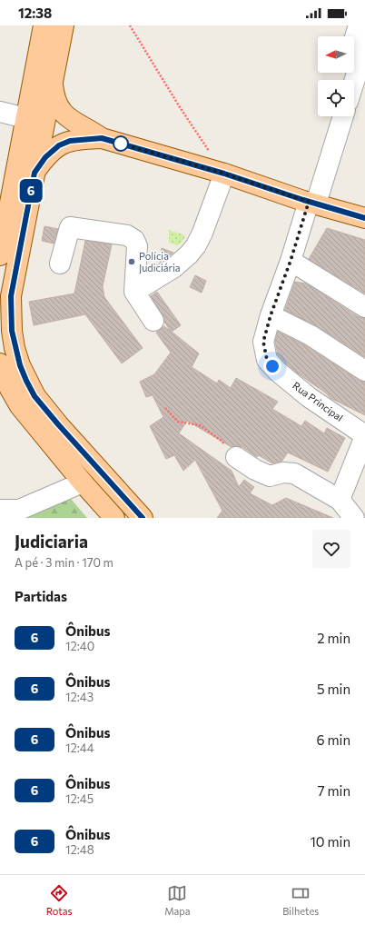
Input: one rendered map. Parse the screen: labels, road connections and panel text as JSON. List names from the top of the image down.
{
  "streets": {
    "street": ["Rua Principal"]
  },
  "places": ["Polícia Judiciária"],
  "lines": ["bus line 6"],
  "north": "left",
  "page": {
    "status": "12:38",
    "on_map": "6",
    "heading": [
      ["Judiciaria", "A pé · 3 min · 170 m"],
      "Partidas"
    ],
    "list": [
      {
        "mark": "6",
        "name": "Ônibus",
        "note": "12:40",
        "value": "2 min"
      },
      {
        "mark": "6",
        "name": "Ônibus",
        "note": "12:43",
        "value": "5 min"
      },
      {
        "mark": "6",
        "name": "Ônibus",
        "note": "12:44",
        "value": "6 min"
      },
      {
        "mark": "6",
        "name": "Ônibus",
        "note": "12:45",
        "value": "7 min"
      },
      {
        "mark": "6",
        "name": "Ônibus",
        "note": "12:48",
        "value": "10 min"
      }
    ],
    "tabs": ["Rotas", "Mapa", "Bilhetes"]
  }
}
